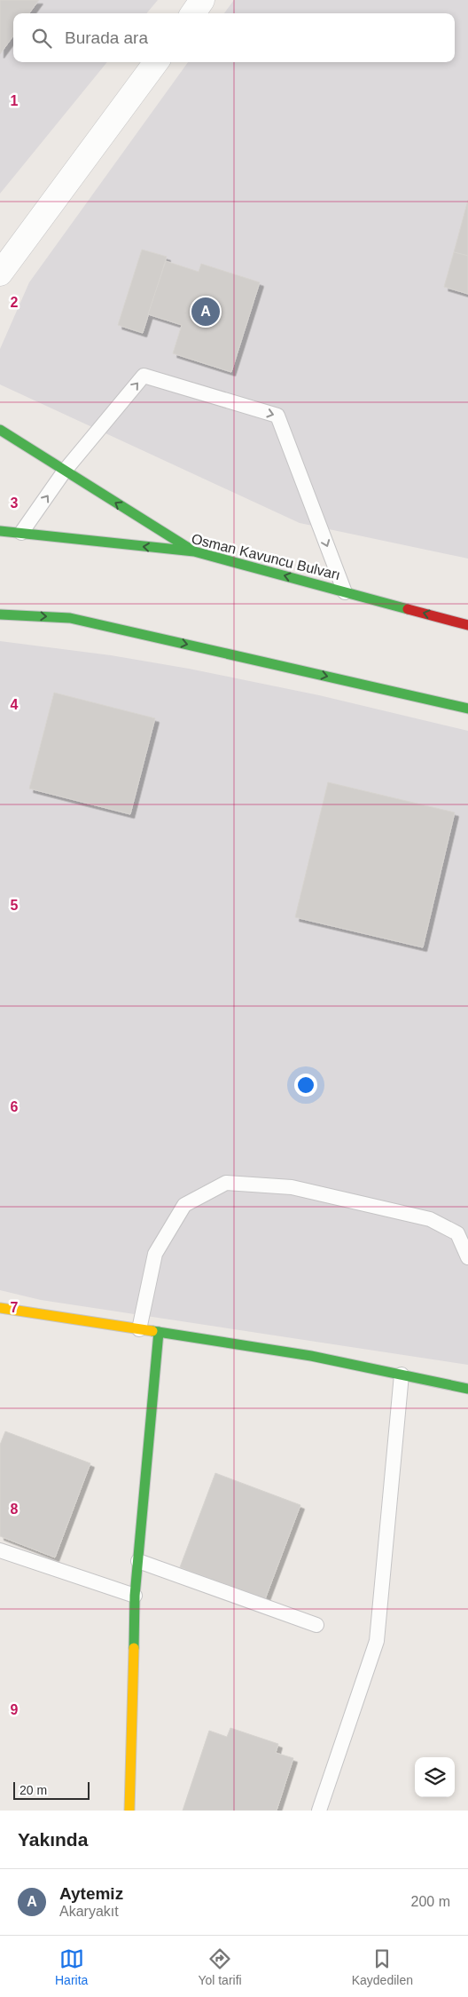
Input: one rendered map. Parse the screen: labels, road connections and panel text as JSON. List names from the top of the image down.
{
  "streets": {
    "main road": ["Osman Kavuncu Bulvarı"]
  },
  "scale_bar": "20 m",
  "page": {
    "search": "Burada ara",
    "pins": "A",
    "scale": "20 m",
    "heading": "Yakında",
    "list": [
      {
        "mark": "A",
        "name": "Aytemiz",
        "note": "Akaryakıt",
        "value": "200 m"
      }
    ],
    "nav": ["Harita", "Yol tarifi", "Kaydedilen"]
  },
  "grid": {
    "rows": [
      "1",
      "2",
      "3",
      "4",
      "5",
      "6",
      "7",
      "8",
      "9"
    ]
  }
}
